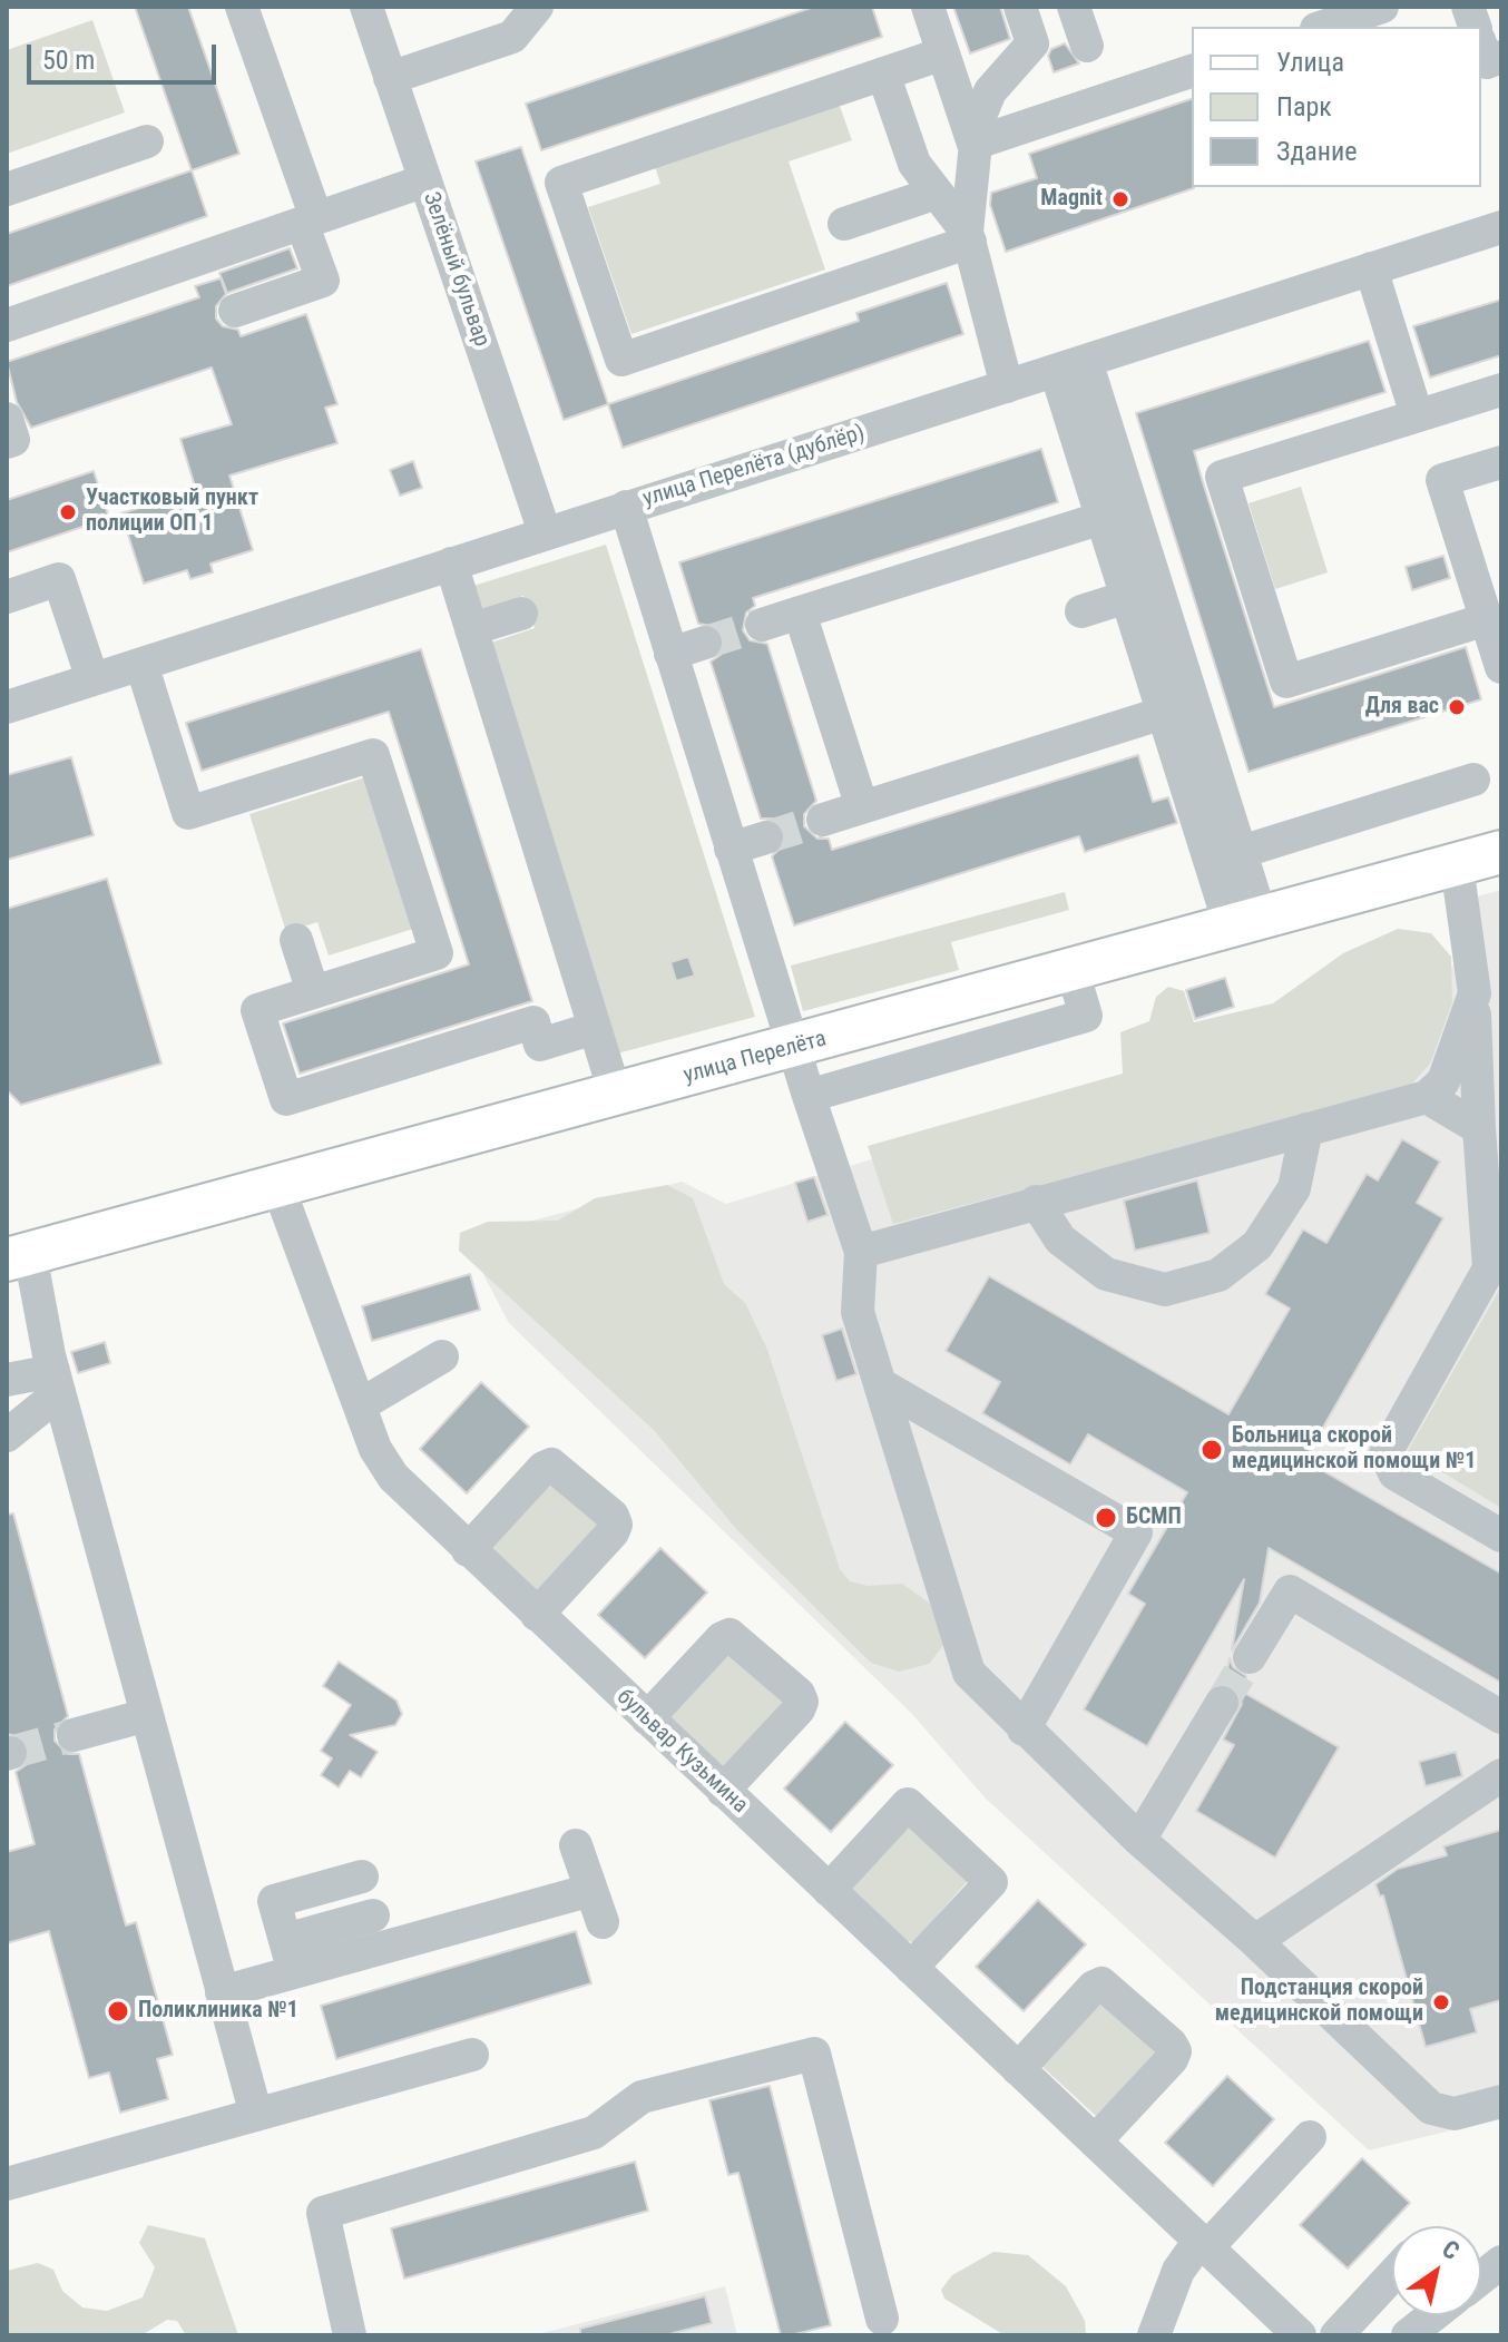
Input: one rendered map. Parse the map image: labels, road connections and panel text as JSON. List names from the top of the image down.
{
  "streets": {
    "main road": ["улица Перелёта"],
    "street": ["Зелёный бульвар", "улица Перелёта (дублёр)", "бульвар Кузьмина"]
  },
  "crossings": [
    ["Зелёный бульвар", "улица Перелёта (дублёр)"],
    ["улица Перелёта", "бульвар Кузьмина"]
  ],
  "places": [
    "Magnit",
    "Участковый пункт полиции ОП 1",
    "Для вас",
    "Больница скорой медицинской помощи №1",
    "БСМП",
    "Подстанция скорой медицинской помощи",
    "Поликлиника №1"
  ],
  "legend": ["Улица", "Парк", "Здание"],
  "scale_bar": "50 m",
  "north": "top right"
}
